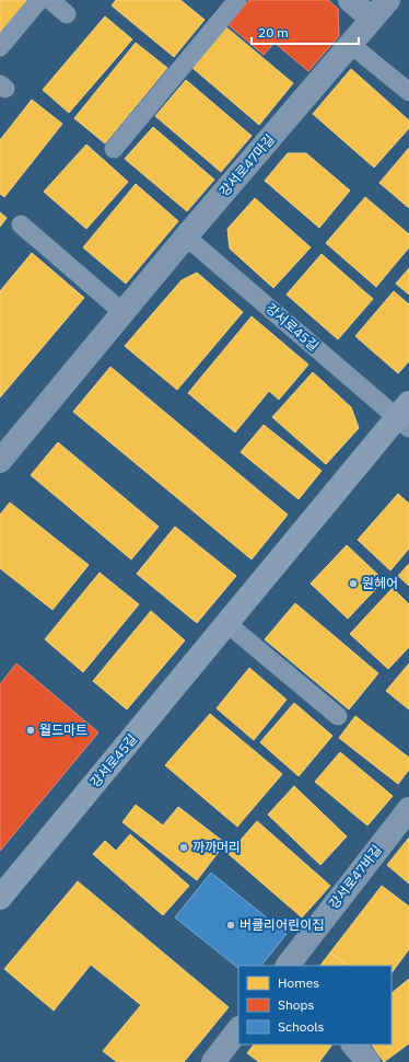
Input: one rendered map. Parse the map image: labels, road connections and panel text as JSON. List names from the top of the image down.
{
  "streets": {
    "street": ["강서로47마길", "강서로45길", "강서로47바길"]
  },
  "crossings": [
    ["강서로47마길", "강서로45길"]
  ],
  "places": [
    "원헤어",
    "월드마트",
    "까까머리",
    "버클리어린이집"
  ],
  "legend": ["Homes", "Shops", "Schools"],
  "scale_bar": "20 m"
}
